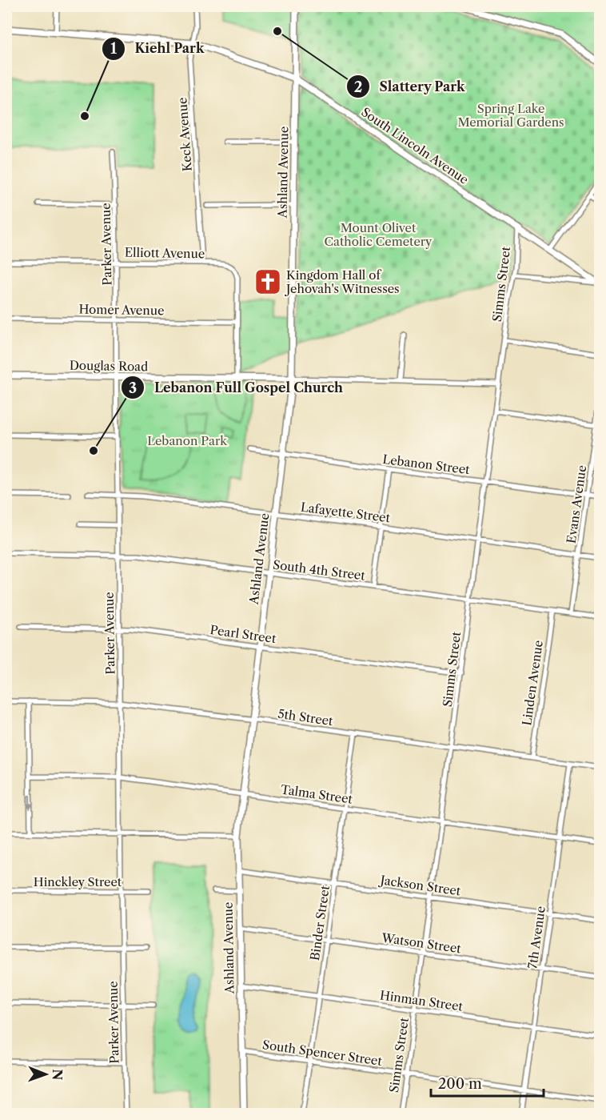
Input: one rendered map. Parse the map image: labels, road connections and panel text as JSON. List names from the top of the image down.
{
  "streets": {
    "street": [
      "Keck Avenue",
      "South Lincoln Avenue",
      "Ashland Avenue",
      "Parker Avenue",
      "Elliott Avenue",
      "Simms Street",
      "Homer Avenue",
      "Douglas Road",
      "Lebanon Street",
      "Evans Avenue",
      "Lafayette Street",
      "South 4th Street",
      "Pearl Street",
      "Linden Avenue",
      "5th Street",
      "Talma Street",
      "Hinckley Street",
      "Jackson Street",
      "Binder Street",
      "7th Avenue",
      "Watson Street",
      "Hinman Street",
      "South Spencer Street"
    ]
  },
  "crossings": [
    ["Keck Avenue", "South Lincoln Avenue"],
    ["Keck Avenue", "Elliott Avenue"],
    ["South Lincoln Avenue", "Ashland Avenue"],
    ["South Lincoln Avenue", "Simms Street"],
    ["Ashland Avenue", "Douglas Road"],
    ["Ashland Avenue", "Lebanon Street"],
    ["Ashland Avenue", "Lafayette Street"],
    ["Ashland Avenue", "South 4th Street"],
    ["Ashland Avenue", "Pearl Street"],
    ["Ashland Avenue", "5th Street"],
    ["Ashland Avenue", "Talma Street"],
    ["Ashland Avenue", "Jackson Street"],
    ["Ashland Avenue", "Watson Street"],
    ["Ashland Avenue", "Hinman Street"],
    ["Ashland Avenue", "South Spencer Street"],
    ["Parker Avenue", "Elliott Avenue"],
    ["Parker Avenue", "Homer Avenue"],
    ["Parker Avenue", "Douglas Road"],
    ["Parker Avenue", "Lafayette Street"],
    ["Parker Avenue", "South 4th Street"],
    ["Parker Avenue", "Pearl Street"],
    ["Parker Avenue", "5th Street"],
    ["Parker Avenue", "Talma Street"],
    ["Parker Avenue", "Hinckley Street"],
    ["Elliott Avenue", "Homer Avenue"],
    ["Simms Street", "Douglas Road"],
    ["Simms Street", "Lebanon Street"],
    ["Simms Street", "Lafayette Street"],
    ["Simms Street", "South 4th Street"],
    ["Simms Street", "Pearl Street"],
    ["Simms Street", "5th Street"],
    ["Simms Street", "Talma Street"],
    ["Simms Street", "Jackson Street"],
    ["Simms Street", "Watson Street"],
    ["Simms Street", "Hinman Street"],
    ["Simms Street", "South Spencer Street"],
    ["Lebanon Street", "Evans Avenue"],
    ["Evans Avenue", "Lafayette Street"],
    ["Evans Avenue", "South 4th Street"],
    ["South 4th Street", "Linden Avenue"],
    ["Linden Avenue", "5th Street"],
    ["5th Street", "Binder Street"],
    ["5th Street", "7th Avenue"],
    ["Talma Street", "Binder Street"],
    ["Talma Street", "7th Avenue"],
    ["Jackson Street", "Binder Street"],
    ["Jackson Street", "7th Avenue"],
    ["Binder Street", "Watson Street"],
    ["Binder Street", "Hinman Street"],
    ["Binder Street", "South Spencer Street"],
    ["7th Avenue", "Watson Street"],
    ["7th Avenue", "Hinman Street"],
    ["7th Avenue", "South Spencer Street"]
  ],
  "parks": ["Spring Lake Memorial Gardens", "Mount Olivet Catholic Cemetery", "Lebanon Park"],
  "places": {
    "other": ["Slattery Park", "Kiehl Park", "Lebanon Full Gospel Church"],
    "church": ["Kingdom Hall of Jehovah's Witnesses"]
  },
  "scale_bar": "200 m",
  "north": "right"
}
